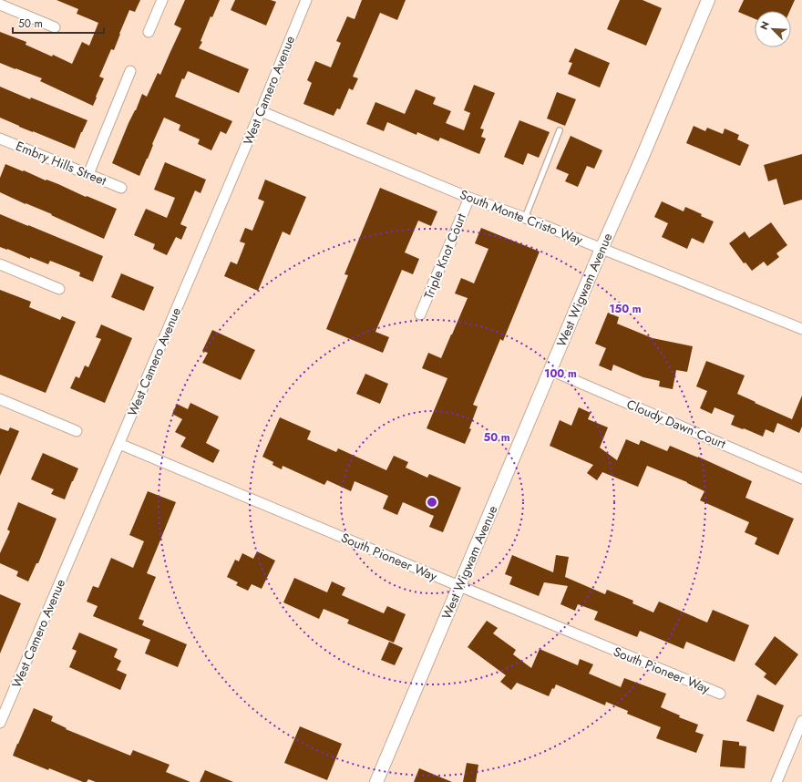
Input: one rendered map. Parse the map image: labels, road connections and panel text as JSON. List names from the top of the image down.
{
  "streets": {
    "street": [
      "West Camero Avenue",
      "Embry Hills Street",
      "South Monte Cristo Way",
      "Triple Knot Court",
      "West Wigwam Avenue",
      "Cloudy Dawn Court",
      "South Pioneer Way"
    ]
  },
  "crossings": [
    ["West Camero Avenue", "South Monte Cristo Way"],
    ["West Camero Avenue", "South Pioneer Way"],
    ["South Monte Cristo Way", "Triple Knot Court"],
    ["South Monte Cristo Way", "West Wigwam Avenue"],
    ["West Wigwam Avenue", "Cloudy Dawn Court"],
    ["West Wigwam Avenue", "South Pioneer Way"]
  ],
  "scale_bar": "50 m",
  "north": "top left",
  "rings": ["150 m", "100 m", "50 m"]
}
